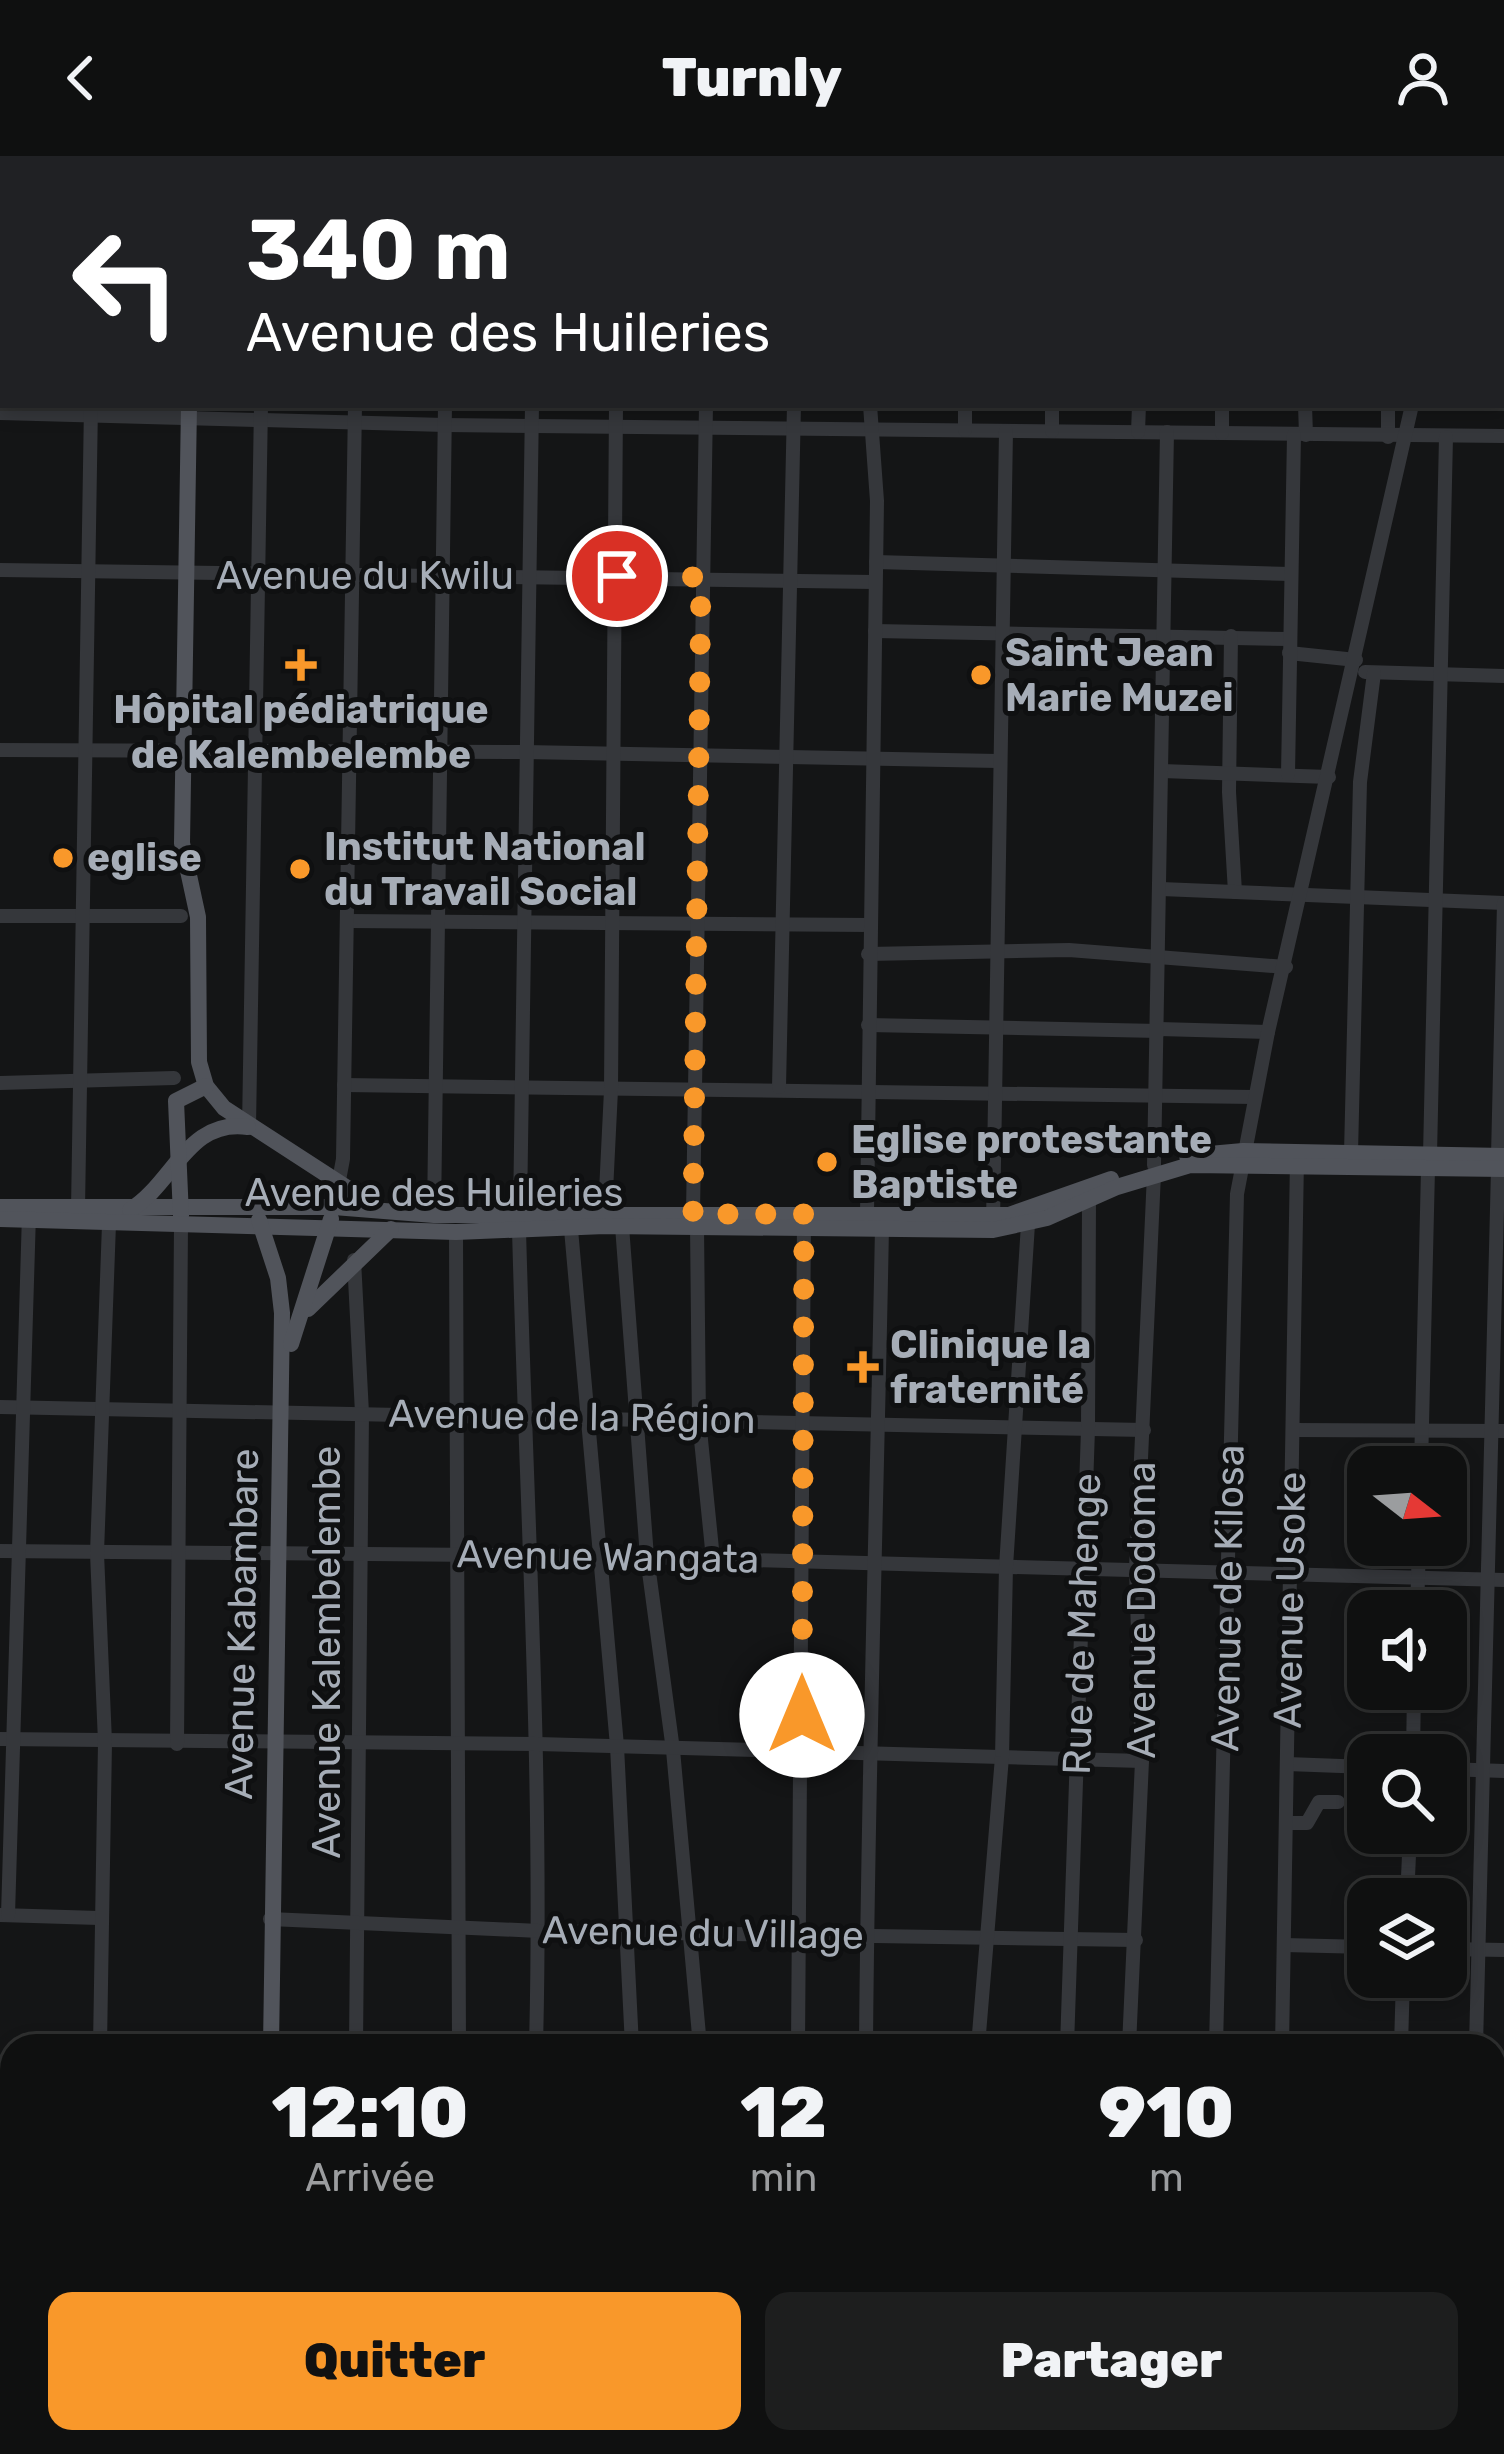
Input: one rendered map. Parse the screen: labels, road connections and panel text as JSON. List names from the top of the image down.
{
  "streets": {
    "main road": ["Avenue des Huileries", "Avenue Kabambare"],
    "street": [
      "Avenue du Kwilu",
      "Avenue de la Région",
      "Avenue Wangata",
      "Avenue de Kilosa",
      "Avenue Usoke",
      "Avenue Dodoma",
      "Rue de Mahenge",
      "Avenue Kalembelembe",
      "Avenue du Village"
    ]
  },
  "crossings": [
    ["Avenue des Huileries", "Avenue de Kilosa"],
    ["Avenue des Huileries", "Avenue Usoke"],
    ["Avenue des Huileries", "Avenue Dodoma"],
    ["Avenue des Huileries", "Avenue Kabambare"],
    ["Avenue des Huileries", "Rue de Mahenge"],
    ["Avenue de la Région", "Avenue Dodoma"],
    ["Avenue de la Région", "Avenue Kabambare"],
    ["Avenue de la Région", "Rue de Mahenge"],
    ["Avenue de la Région", "Avenue Kalembelembe"],
    ["Avenue Wangata", "Avenue de Kilosa"],
    ["Avenue Wangata", "Avenue Usoke"],
    ["Avenue Wangata", "Avenue Dodoma"],
    ["Avenue Wangata", "Avenue Kabambare"],
    ["Avenue Wangata", "Rue de Mahenge"],
    ["Avenue Wangata", "Avenue Kalembelembe"],
    ["Avenue Dodoma", "Avenue du Village"],
    ["Avenue Kabambare", "Avenue du Village"],
    ["Rue de Mahenge", "Avenue du Village"],
    ["Avenue Kalembelembe", "Avenue du Village"]
  ],
  "places": {
    "health": ["Hôpital pédiatrique de Kalembelembe", "Clinique la fraternité"],
    "other": [
      "Saint Jean Marie Muzei",
      "eglise",
      "Institut National du Travail Social",
      "Eglise protestante Baptiste"
    ]
  },
  "north": "right",
  "page": {
    "header": "Turnly",
    "turn": ["340 m", "Avenue des Huileries"],
    "eta": [
      "12:10",
      "Arrivée",
      "12",
      "min",
      "910",
      "m"
    ],
    "buttons": ["Quitter", "Partager"]
  }
}
